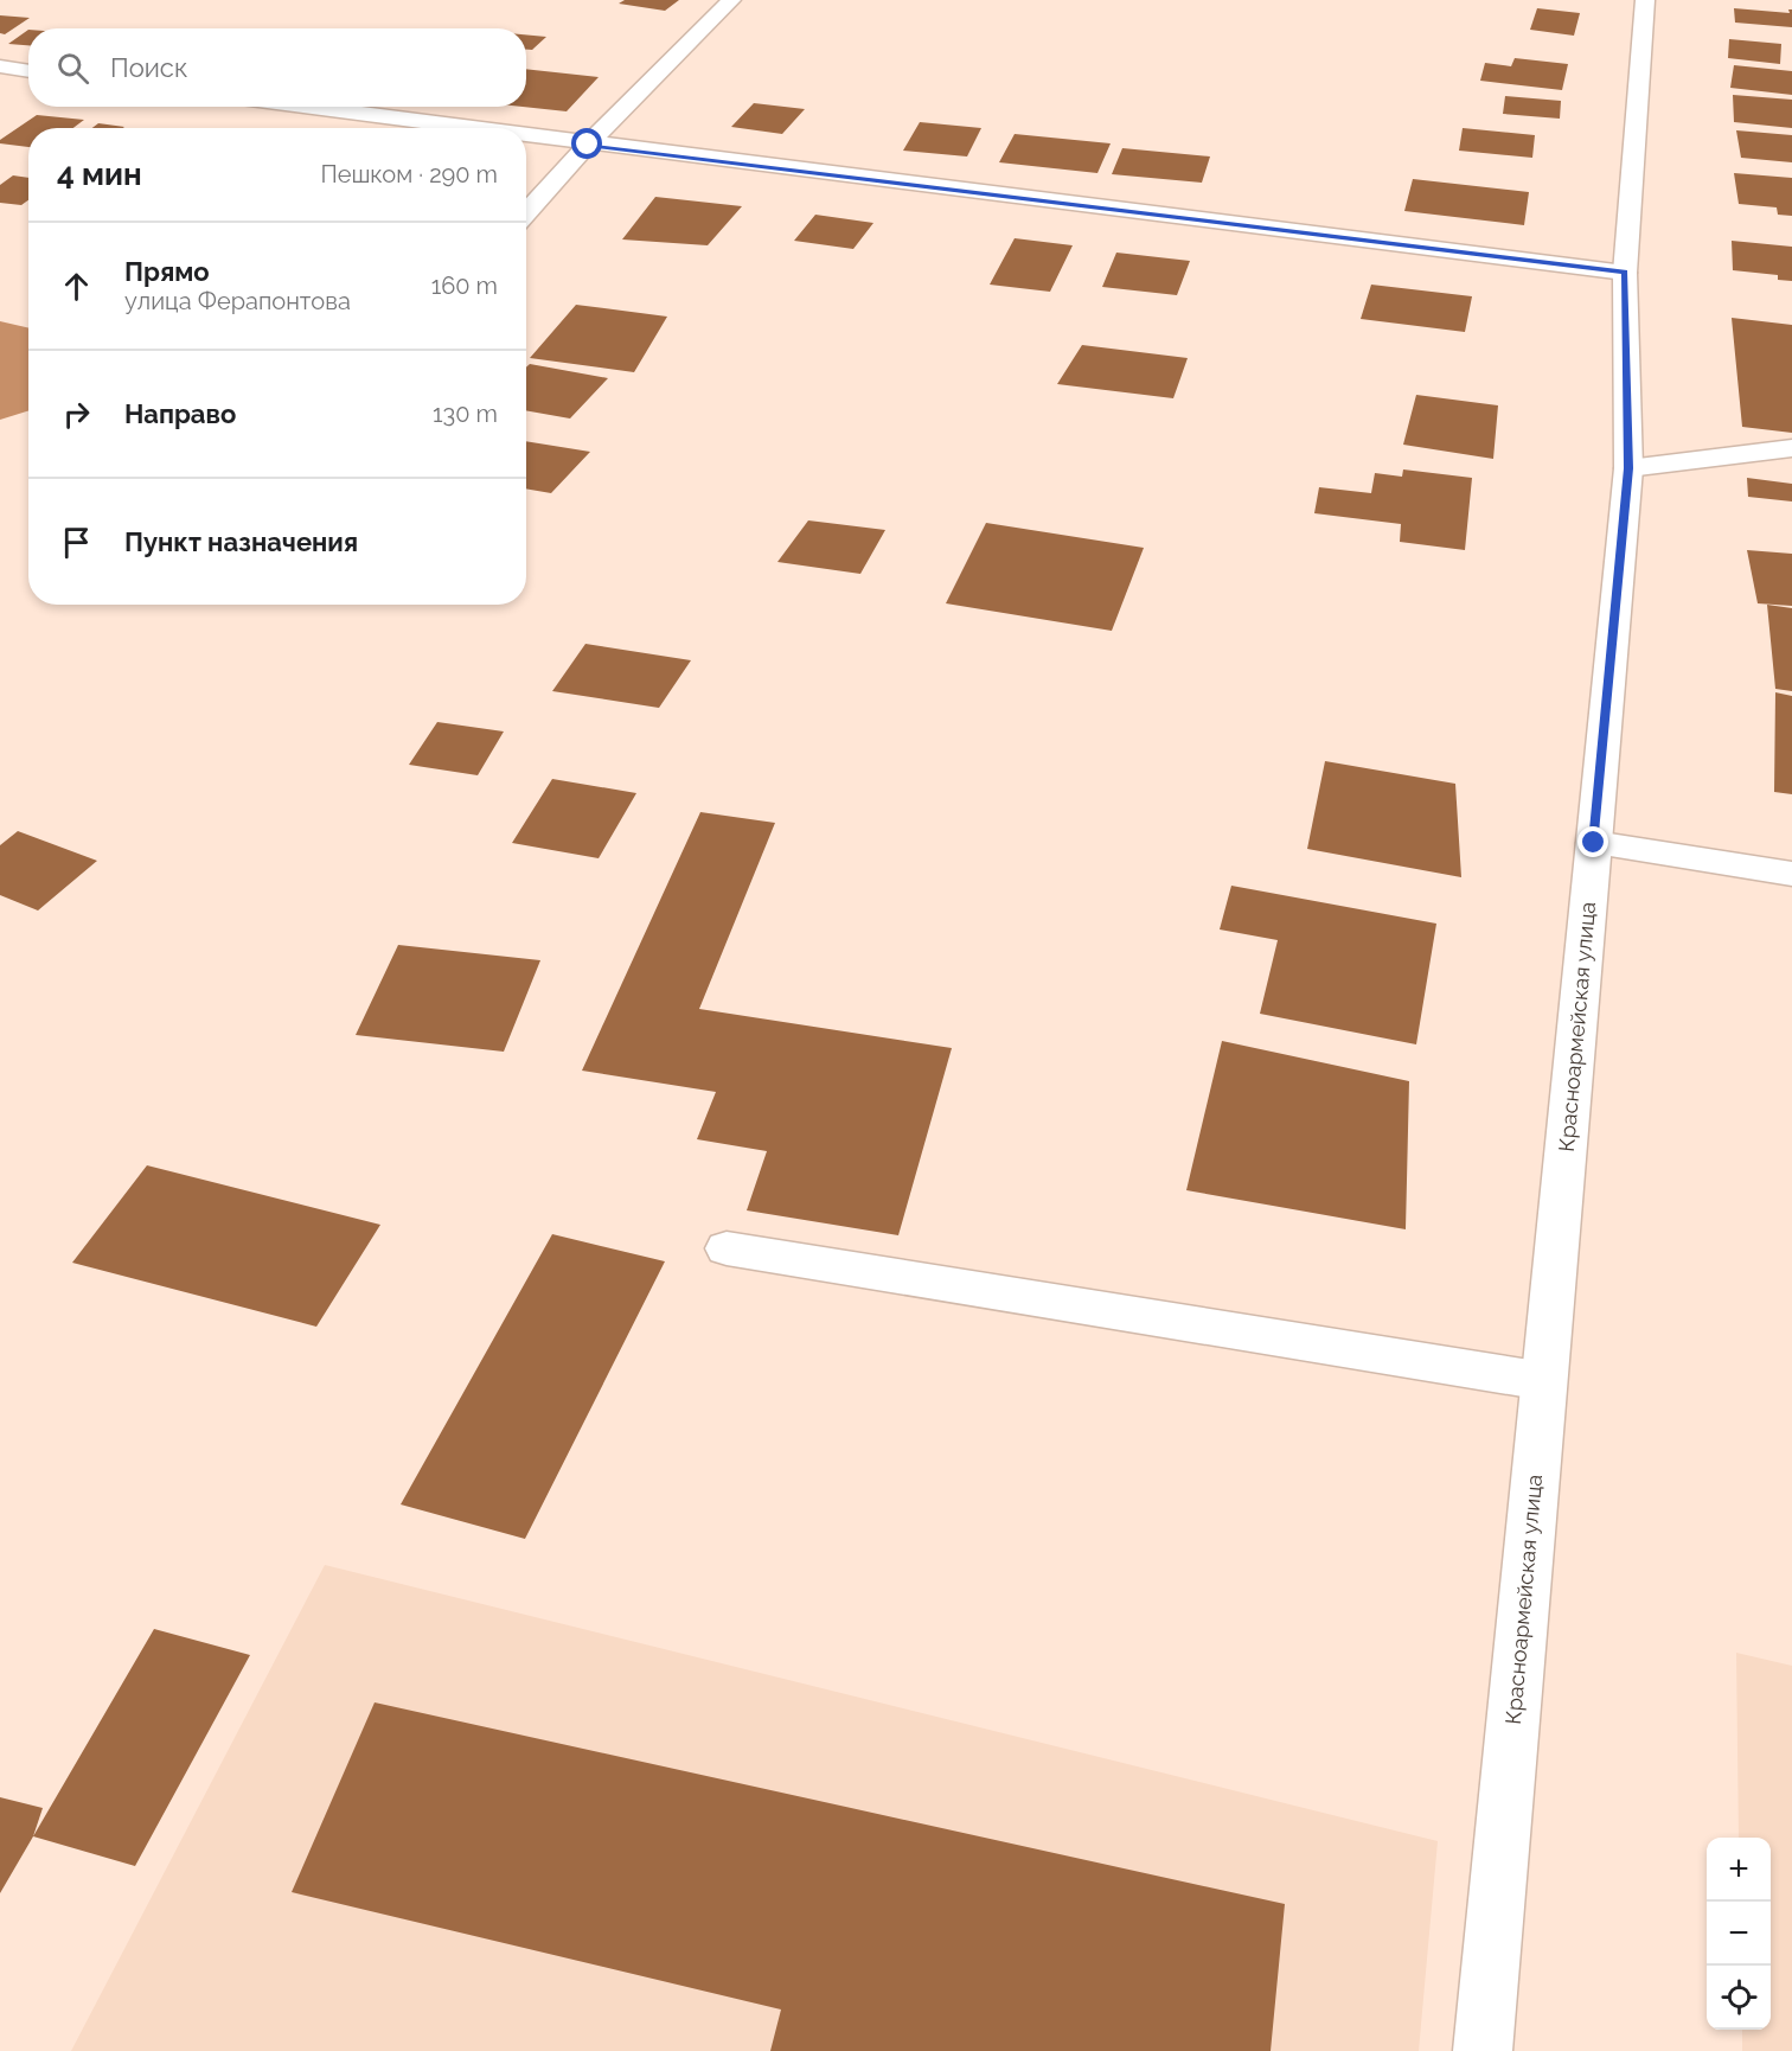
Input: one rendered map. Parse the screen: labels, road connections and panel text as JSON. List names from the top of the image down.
{
  "streets": {
    "main road": ["Красноармейская улица"]
  },
  "page": {
    "search": "Поиск",
    "heading": ["4 мин", "Пешком · 290 m"],
    "list": [
      ["Прямо", "улица Ферапонтова", "160 m"],
      ["Направо", "130 m"],
      "Пункт назначения"
    ],
    "map_buttons": ["+", "−"]
  }
}
